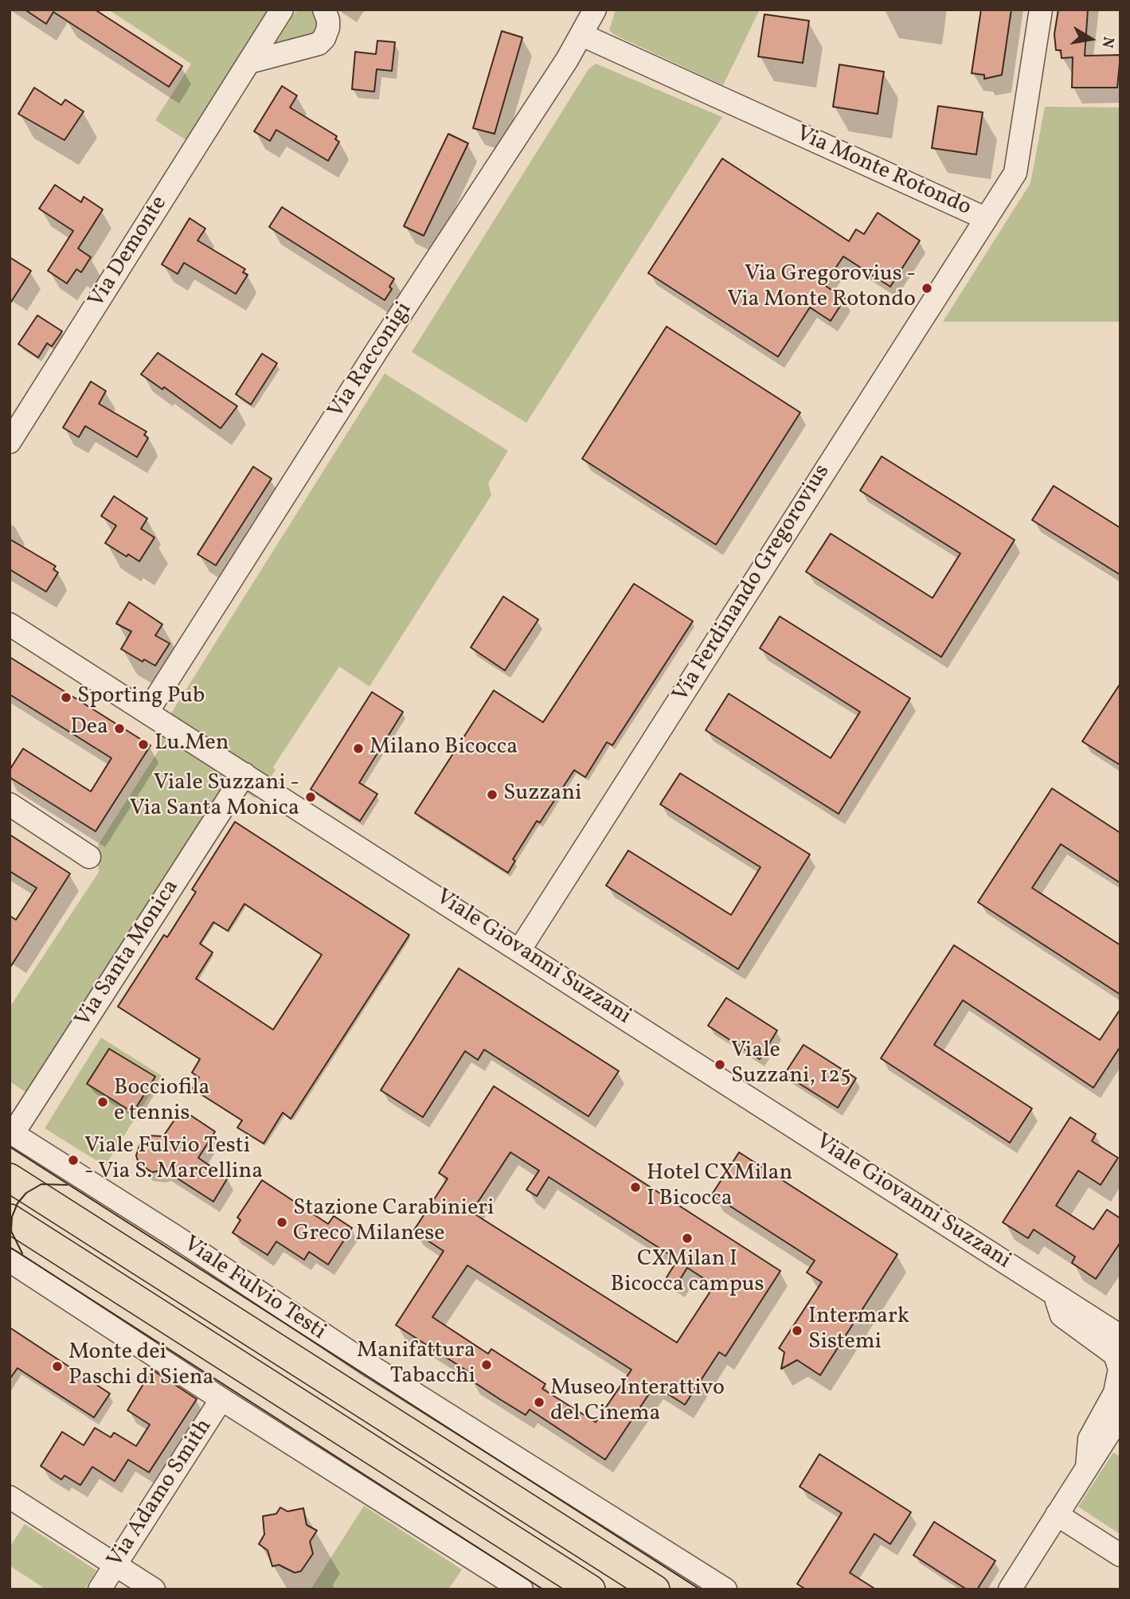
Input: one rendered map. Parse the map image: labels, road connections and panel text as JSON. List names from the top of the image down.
{
  "streets": {
    "main road": ["Viale Fulvio Testi"],
    "street": [
      "Via Monte Rotondo",
      "Via Demonte",
      "Via Racconigi",
      "Via Ferdinando Gregorovius",
      "Via Santa Monica",
      "Viale Giovanni Suzzani",
      "Via Adamo Smith"
    ]
  },
  "crossings": [
    ["Via Monte Rotondo", "Via Racconigi"],
    ["Via Monte Rotondo", "Via Ferdinando Gregorovius"],
    ["Via Racconigi", "Viale Giovanni Suzzani"],
    ["Via Ferdinando Gregorovius", "Viale Giovanni Suzzani"],
    ["Via Santa Monica", "Viale Giovanni Suzzani"],
    ["Via Santa Monica", "Viale Fulvio Testi"]
  ],
  "places": [
    "Via Gregorovius - Via Monte Rotondo",
    "Sporting Pub",
    "Dea",
    "Lu.Men",
    "Milano Bicocca",
    "Suzzani",
    "Viale Suzzani - Via Santa Monica",
    "Viale Suzzani, 125",
    "Bocciofila e tennis",
    "Viale Fulvio Testi - Via S. Marcellina",
    "Hotel CXMilan I Bicocca",
    "Stazione Carabinieri Greco Milanese",
    "CXMilan I Bicocca campus",
    "Intermark Sistemi",
    "Manifattura Tabacchi",
    "Monte dei Paschi di Siena",
    "Museo Interattivo del Cinema"
  ],
  "north": "right"
}
